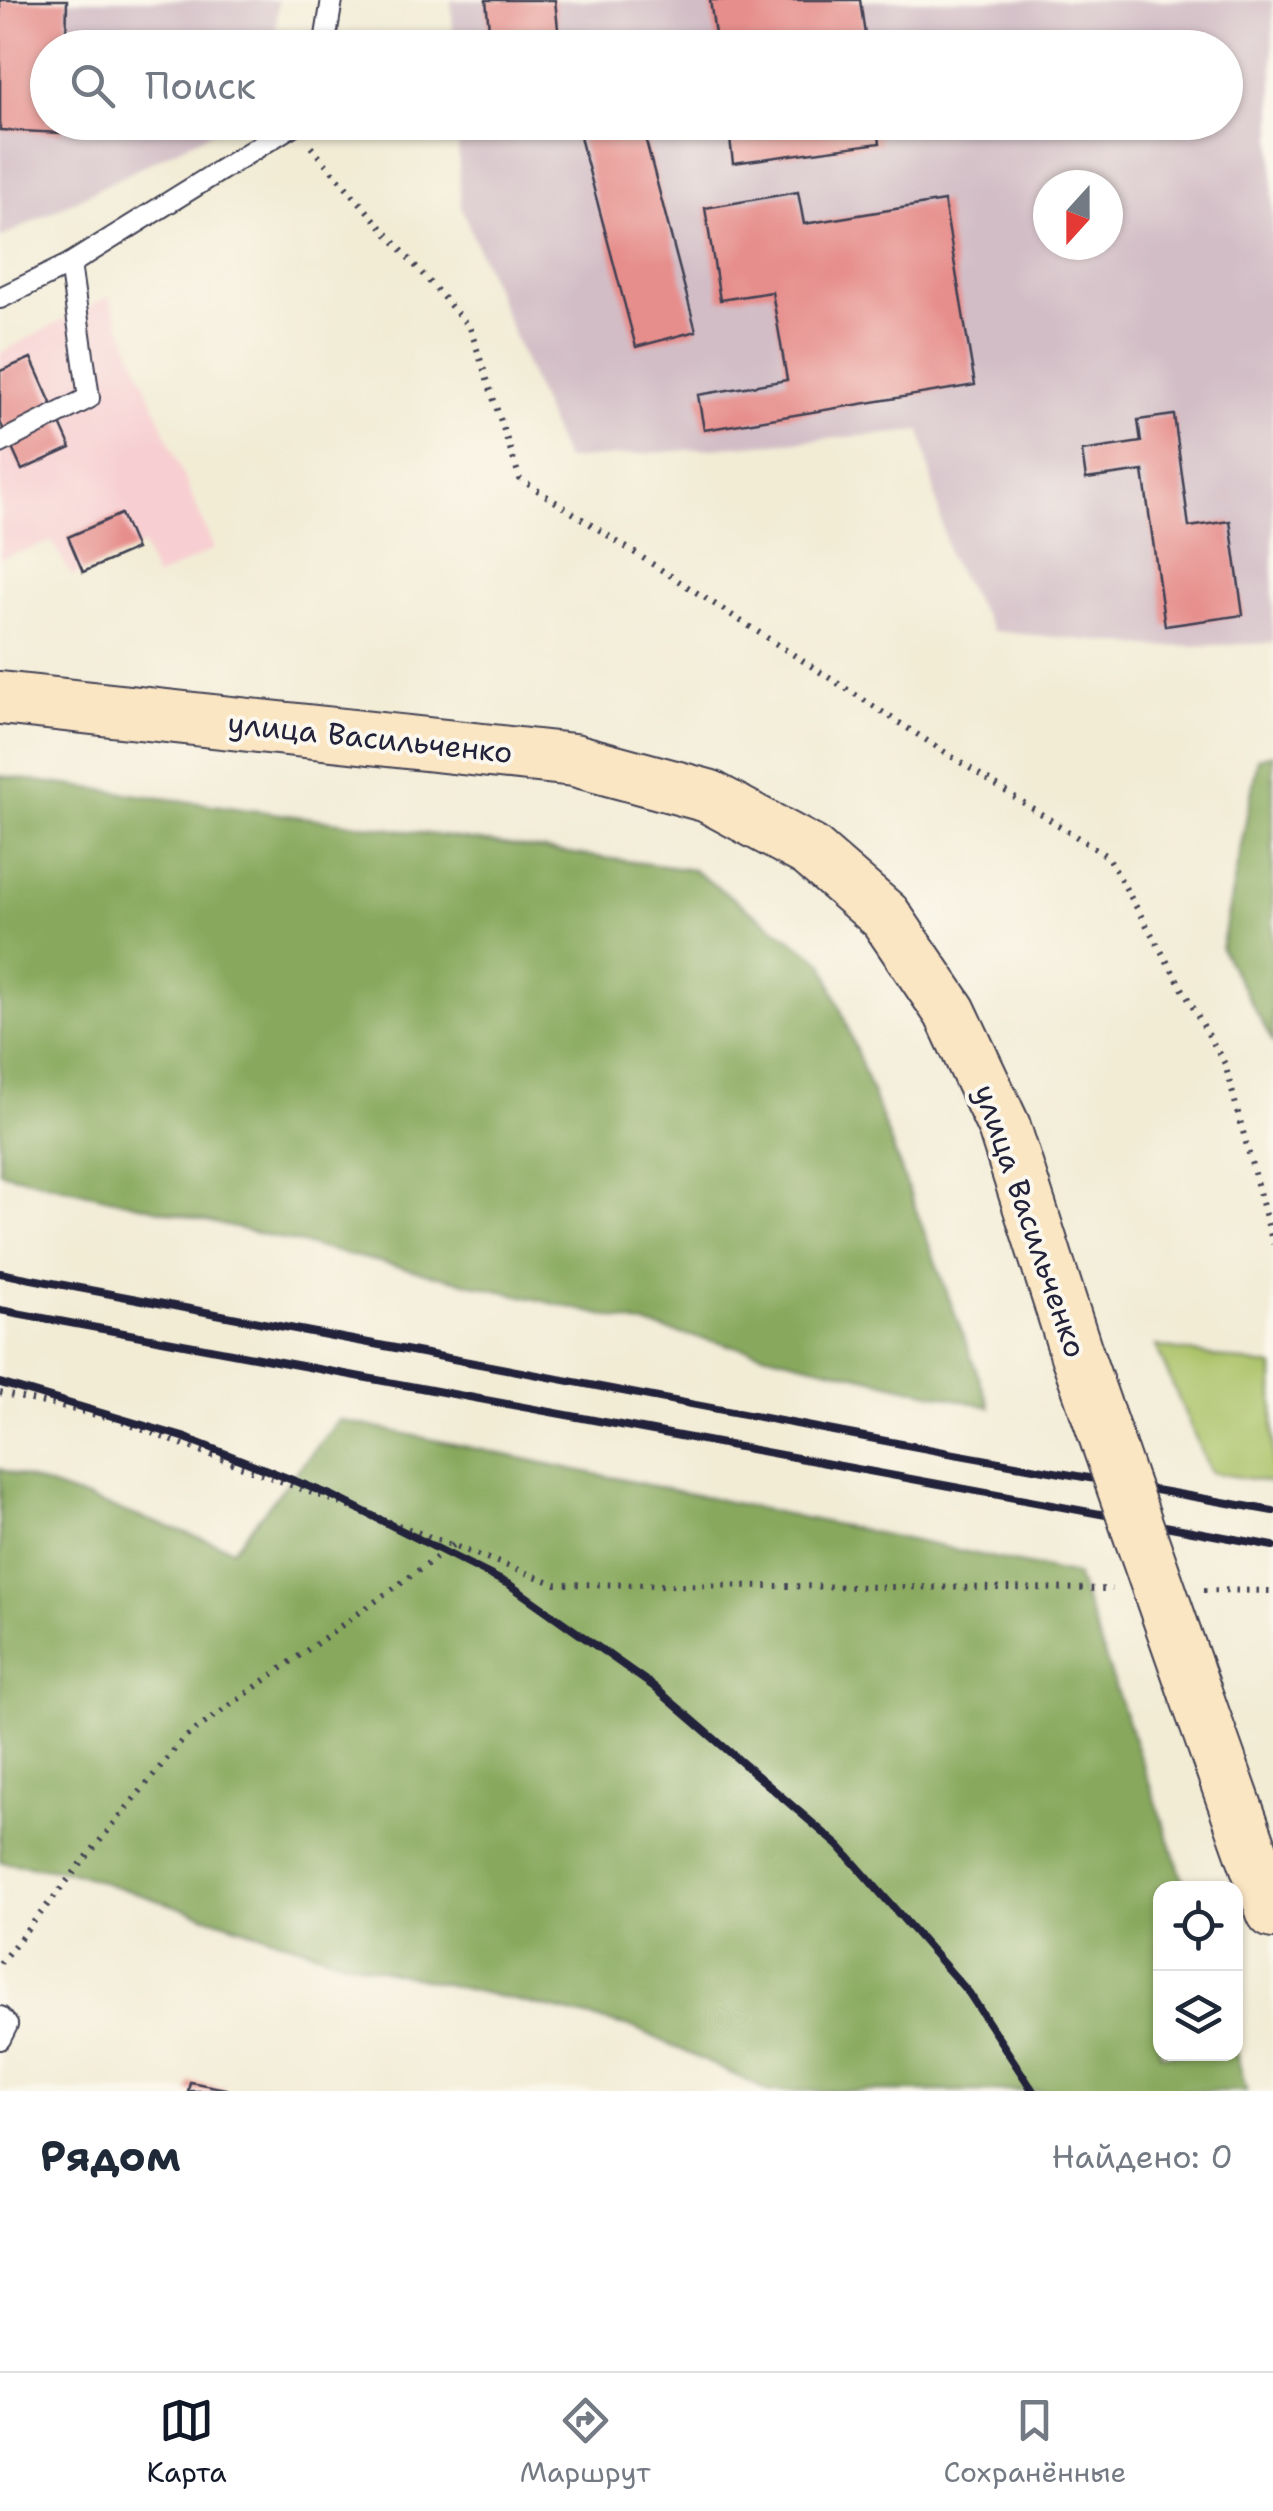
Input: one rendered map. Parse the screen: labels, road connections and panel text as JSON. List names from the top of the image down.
{
  "streets": {
    "main road": ["улица Васильченко"]
  },
  "north": "bottom",
  "page": {
    "search": "Поиск",
    "heading": ["Рядом", "Найдено: 0"],
    "nav": ["Карта", "Маршрут", "Сохранённые"]
  }
}
